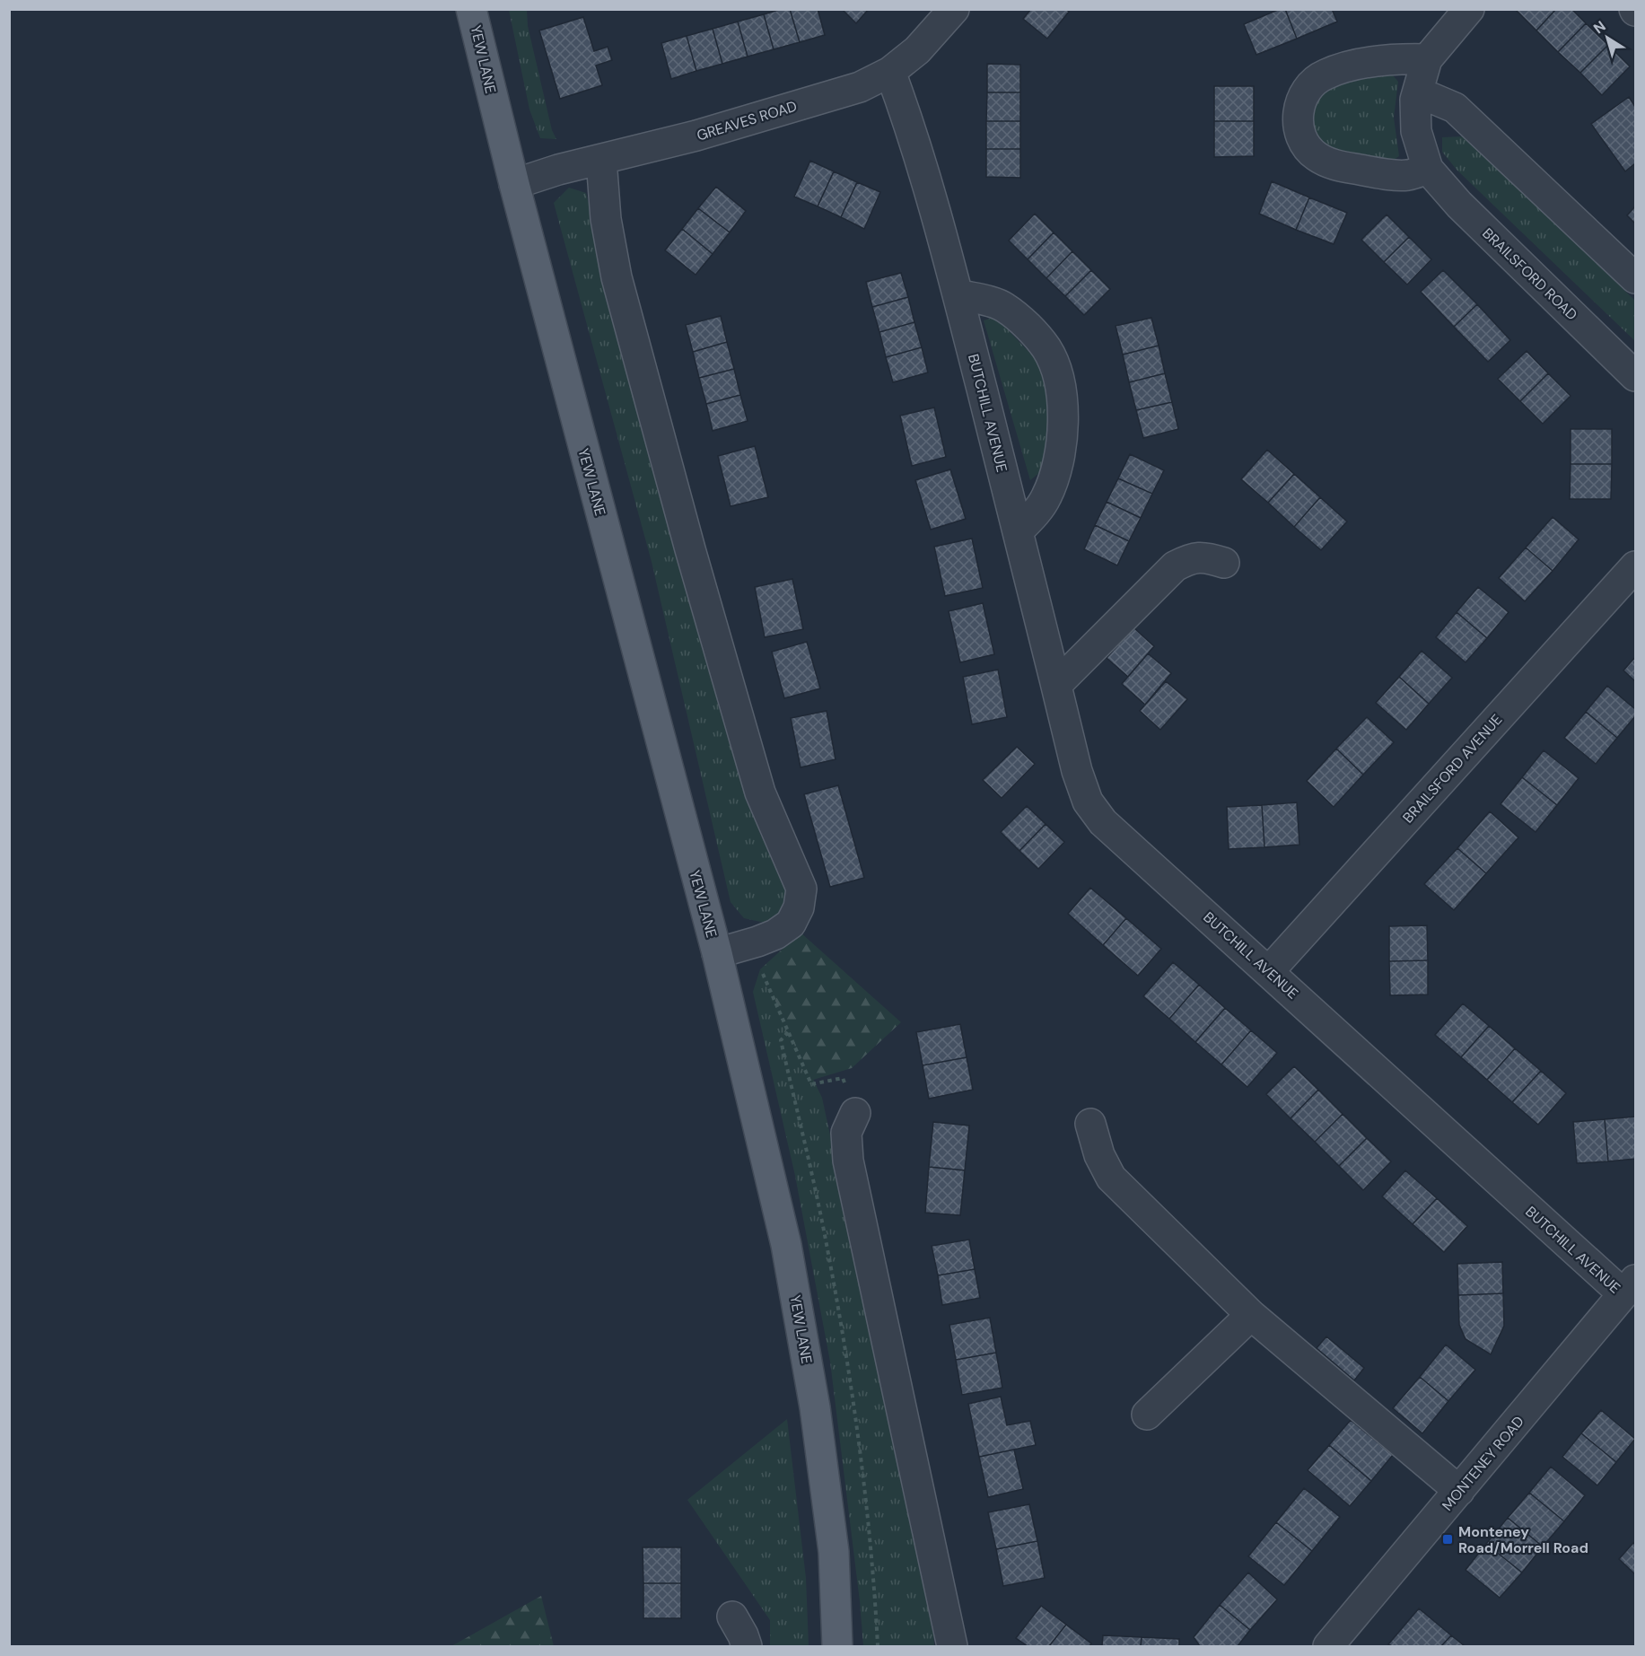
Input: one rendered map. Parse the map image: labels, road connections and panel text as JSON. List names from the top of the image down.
{
  "streets": {
    "main road": ["YEW LANE"],
    "street": [
      "GREAVES ROAD",
      "BRAILSFORD ROAD",
      "BUTCHILL AVENUE",
      "BRAILSFORD AVENUE",
      "MONTENEY ROAD"
    ]
  },
  "crossings": [
    ["YEW LANE", "GREAVES ROAD"],
    ["GREAVES ROAD", "BUTCHILL AVENUE"],
    ["BUTCHILL AVENUE", "BRAILSFORD AVENUE"],
    ["BUTCHILL AVENUE", "MONTENEY ROAD"]
  ],
  "places": {
    "transit": ["Monteney Road/Morrell Road"]
  },
  "north": "top left"
}
